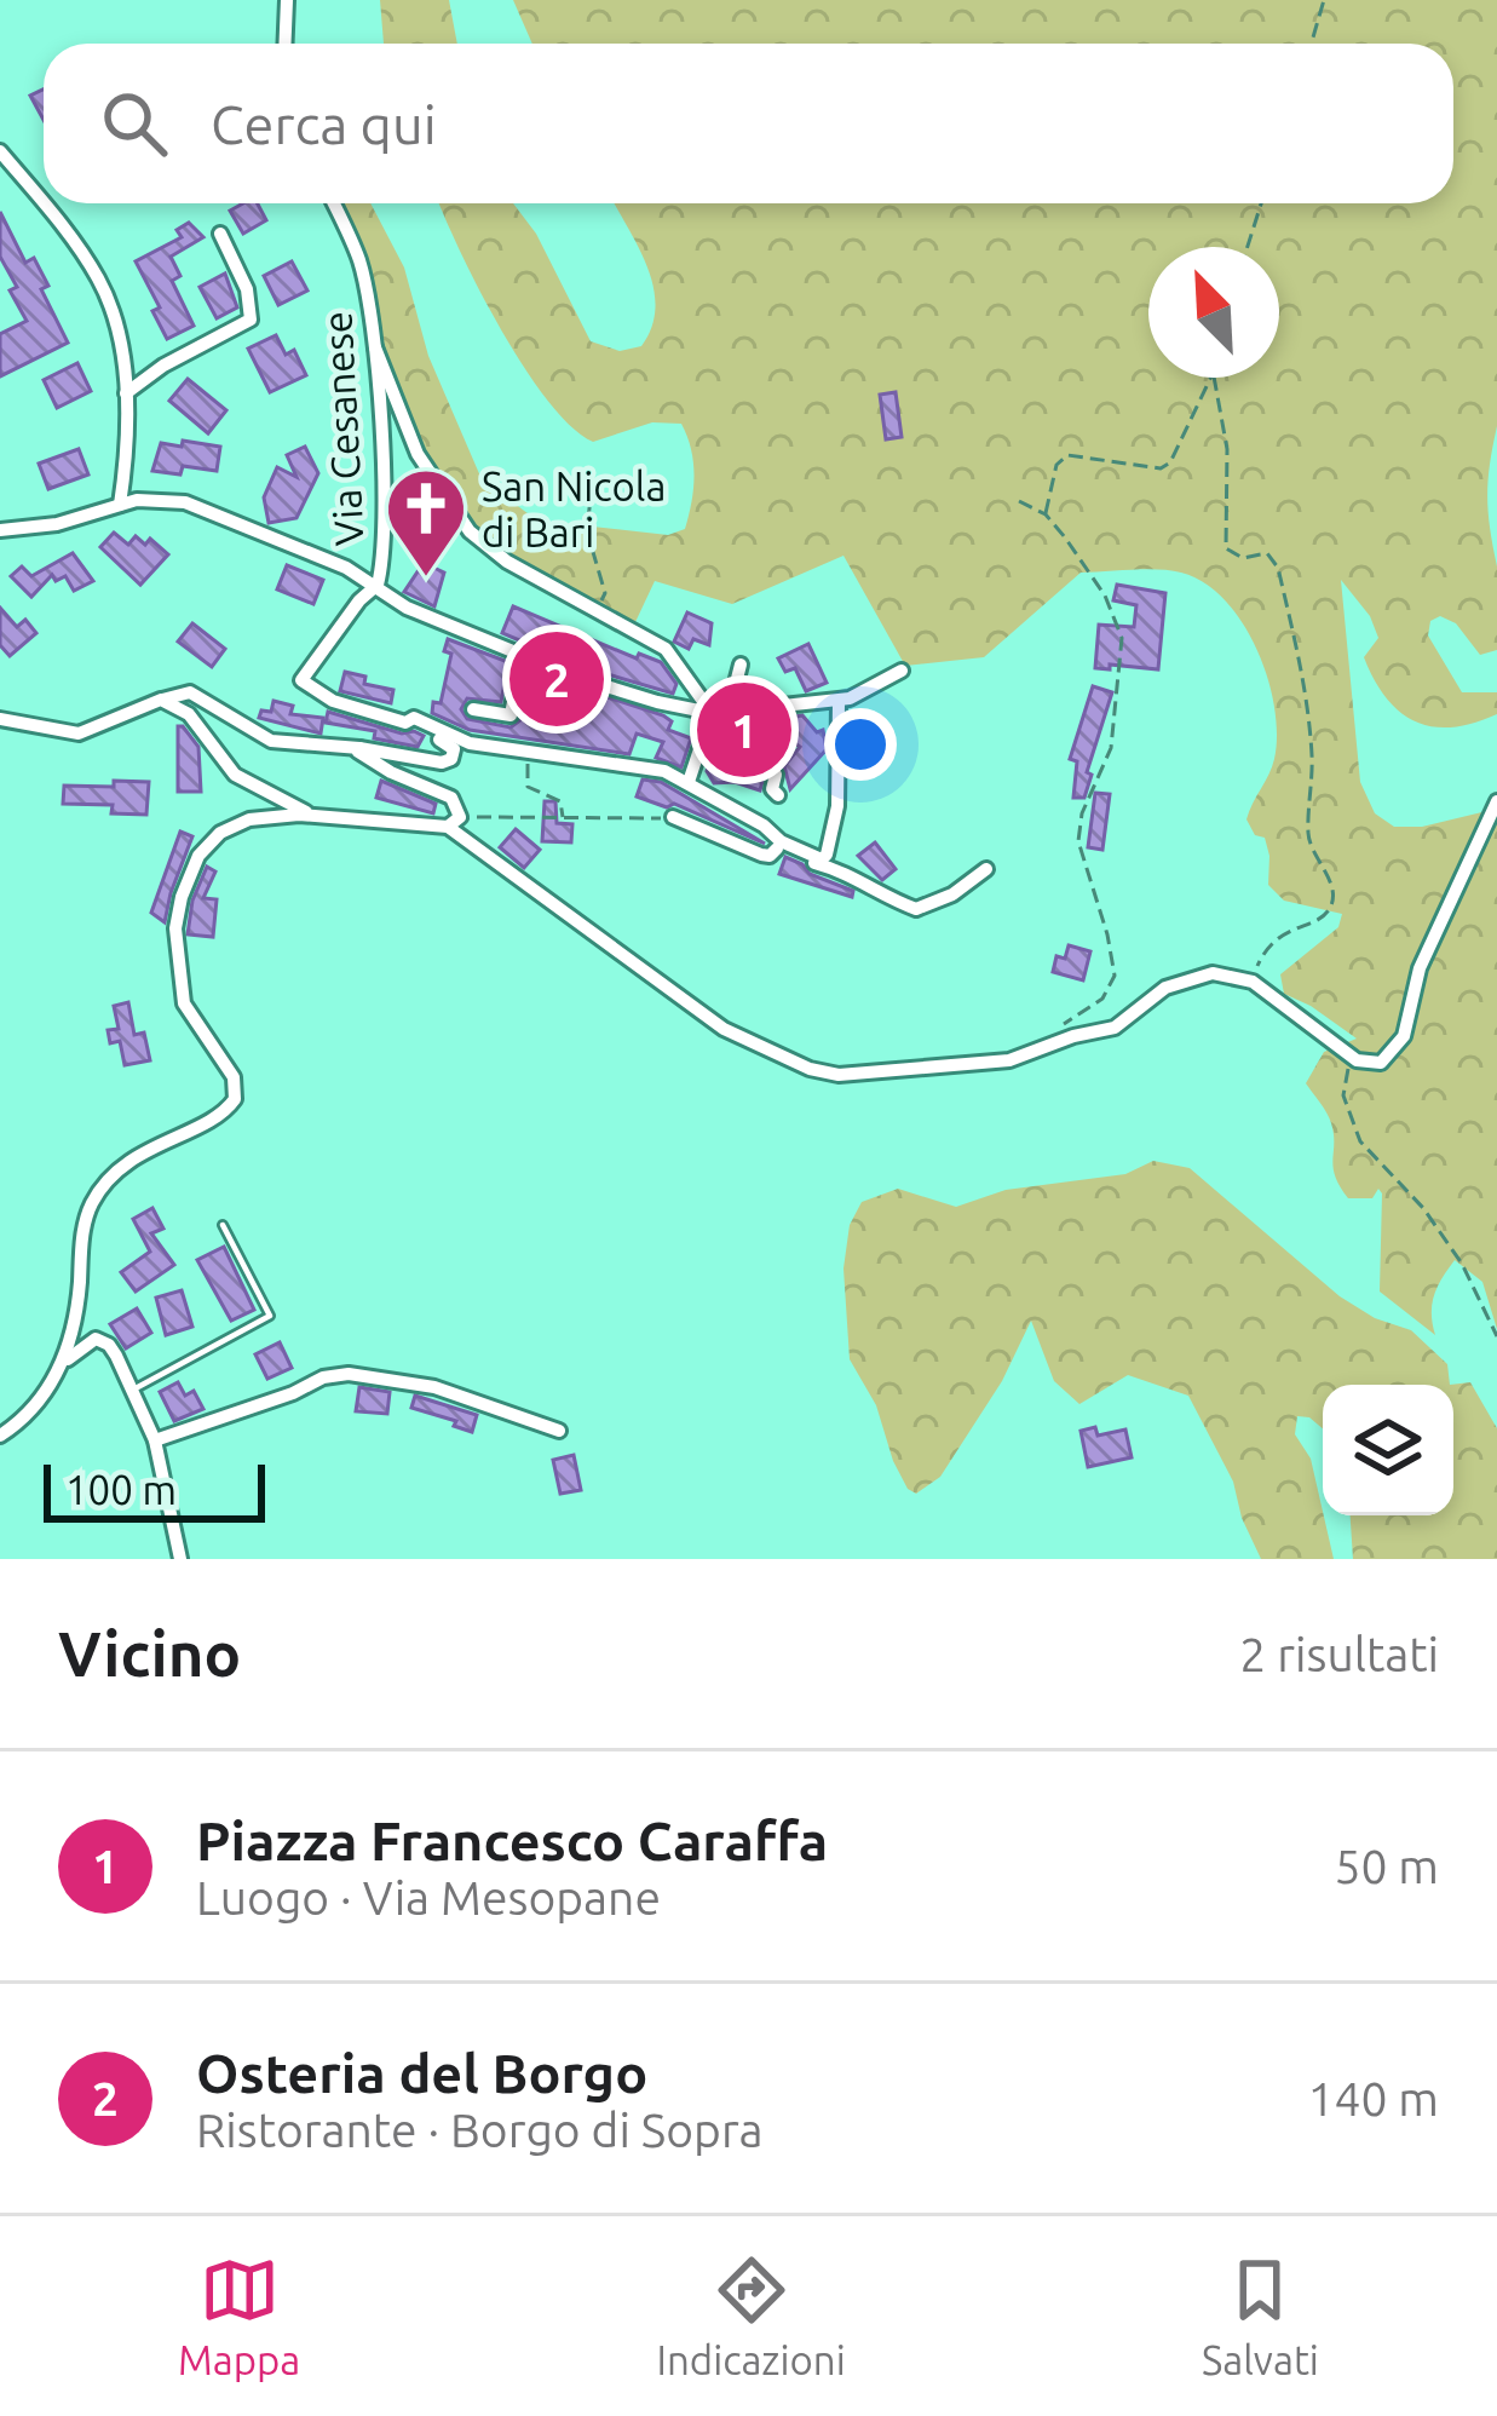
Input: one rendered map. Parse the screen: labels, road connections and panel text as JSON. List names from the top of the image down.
{
  "streets": {
    "street": ["Via Cesanese"]
  },
  "places": {
    "church": ["San Nicola di Bari"]
  },
  "scale_bar": "100 m",
  "north": "top left",
  "page": {
    "search": "Cerca qui",
    "pins": ["2", "1"],
    "scale": "100 m",
    "heading": ["Vicino", "2 risultati"],
    "list": [
      {
        "mark": "1",
        "name": "Piazza Francesco Caraffa",
        "note": "Luogo · Via Mesopane",
        "value": "50 m"
      },
      {
        "mark": "2",
        "name": "Osteria del Borgo",
        "note": "Ristorante · Borgo di Sopra",
        "value": "140 m"
      }
    ],
    "nav": ["Mappa", "Indicazioni", "Salvati"]
  }
}
